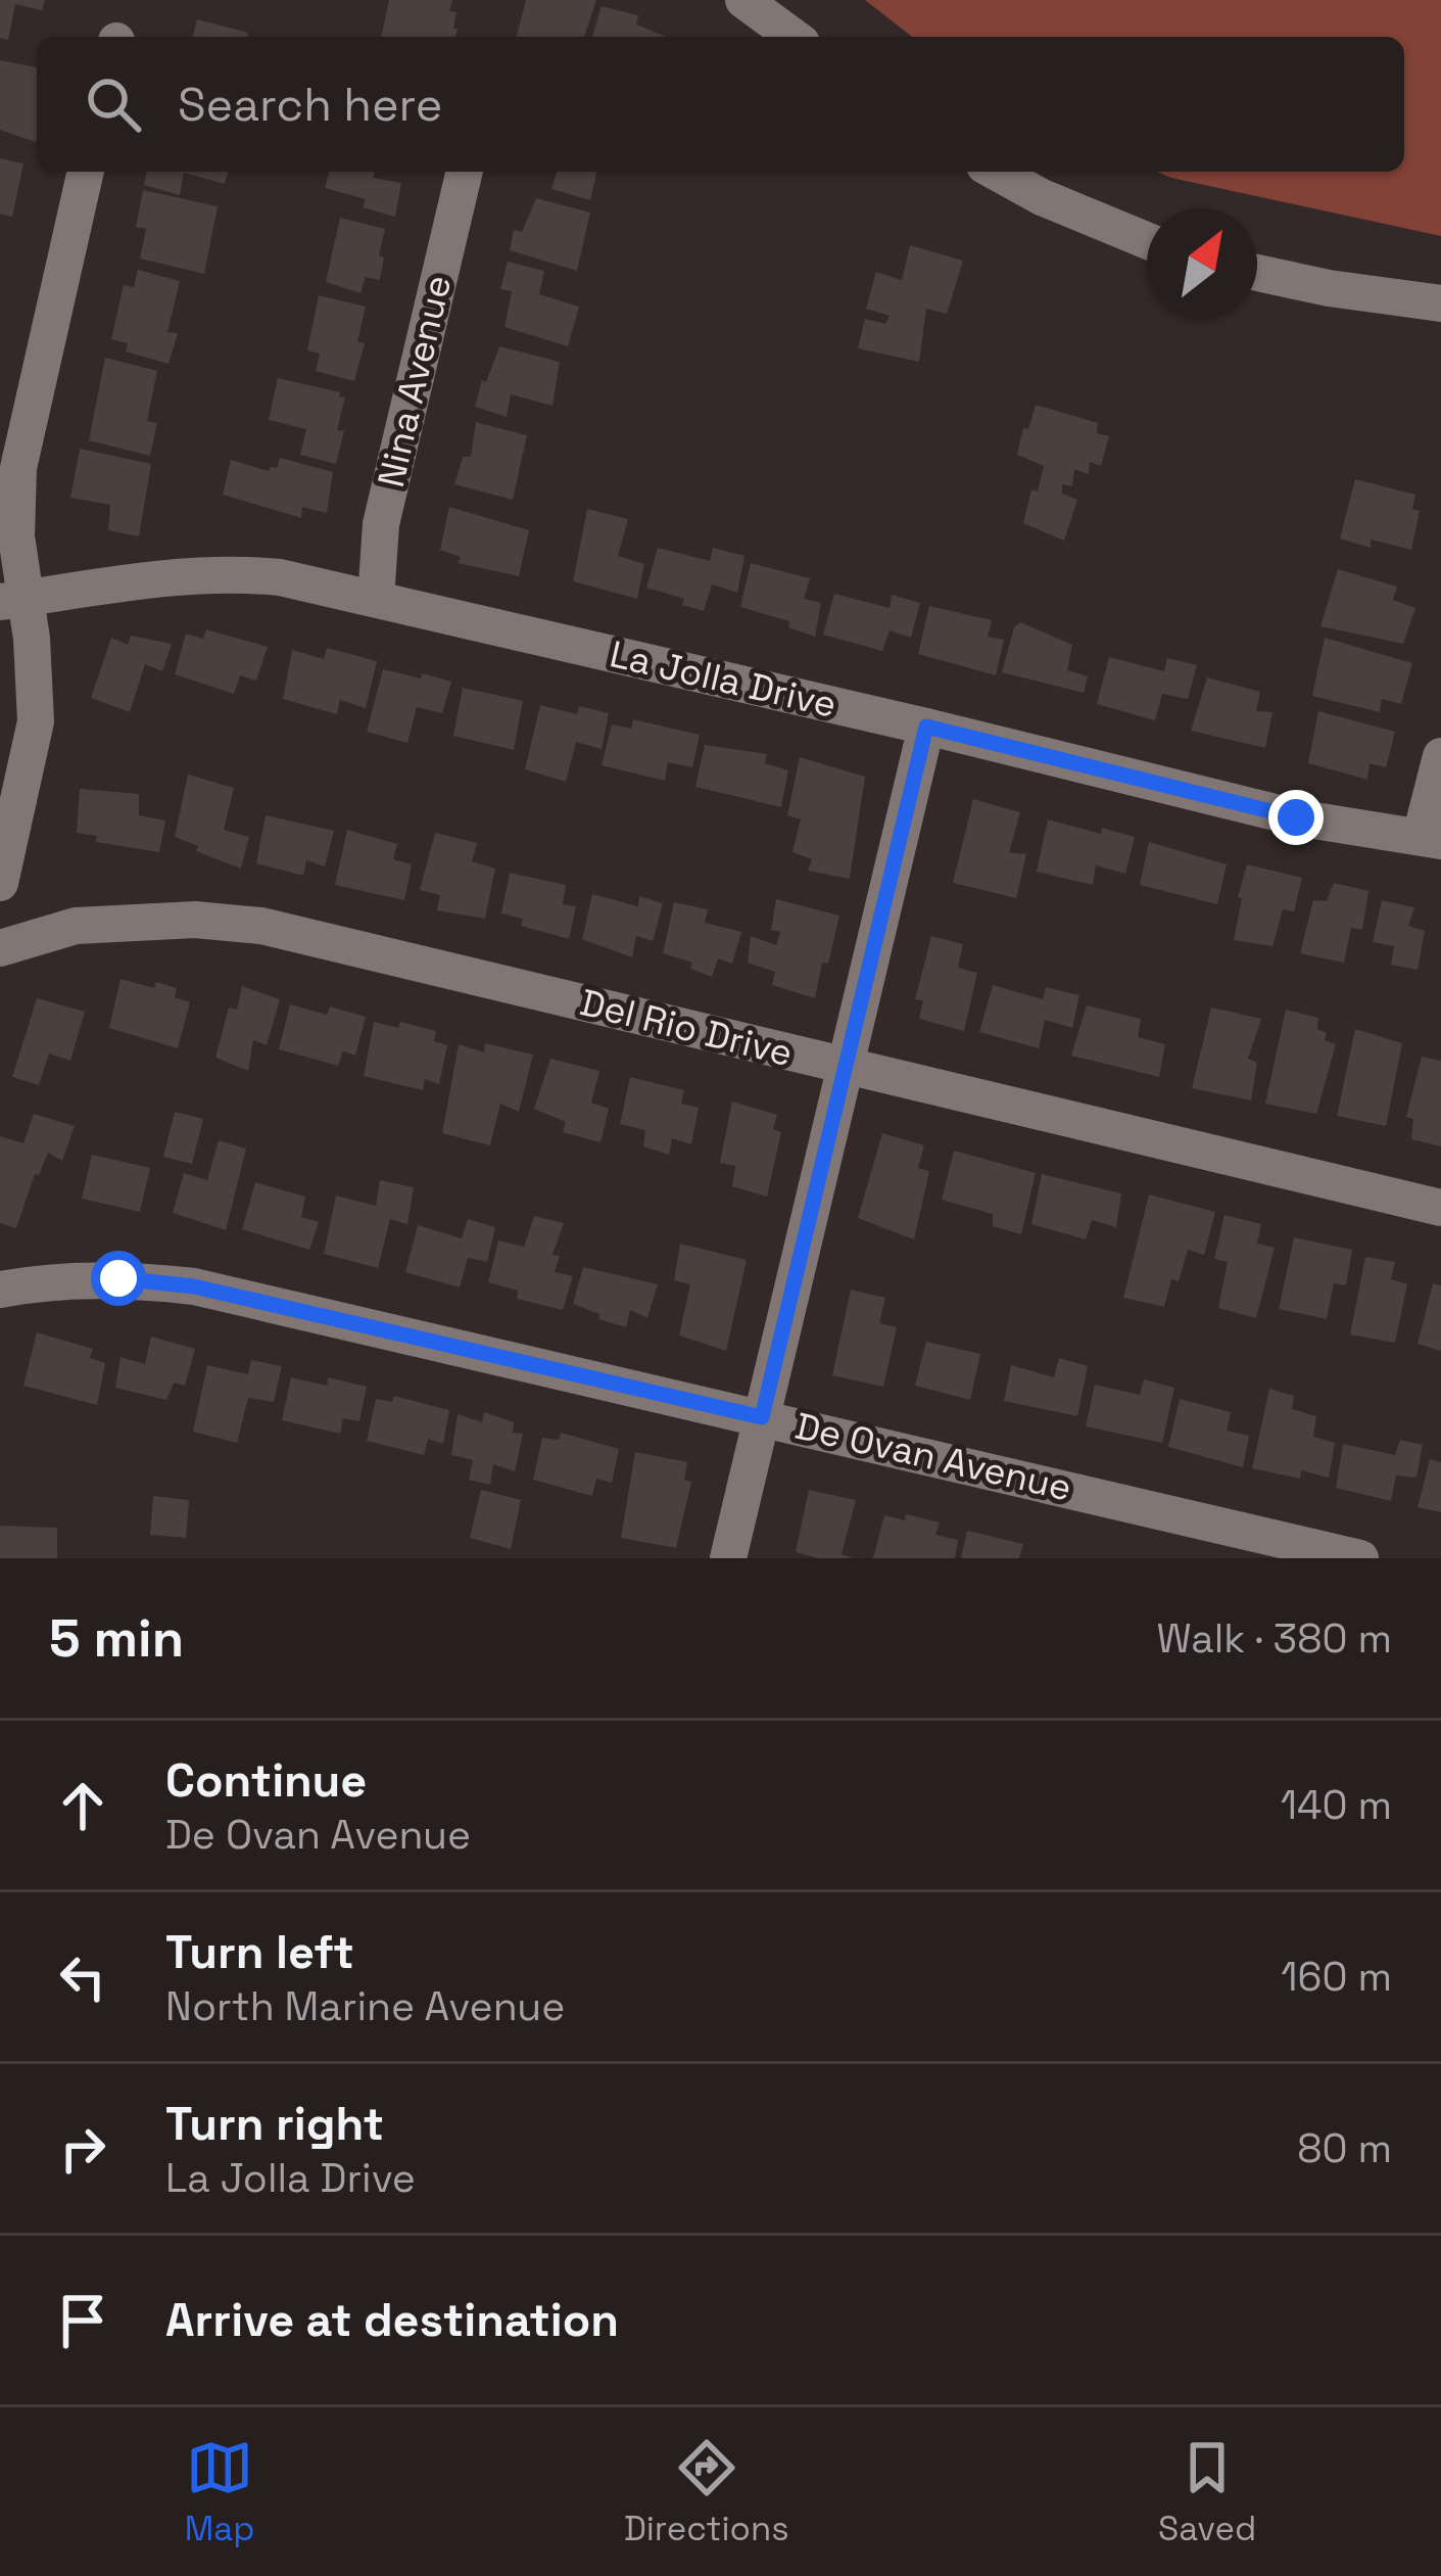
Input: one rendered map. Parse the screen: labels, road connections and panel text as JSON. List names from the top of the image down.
{
  "streets": {
    "street": [
      "Nina Avenue",
      "La Jolla Drive",
      "Del Rio Drive",
      "De Ovan Avenue"
    ]
  },
  "crossings": [
    ["Nina Avenue", "La Jolla Drive"]
  ],
  "north": "top right",
  "page": {
    "search": "Search here",
    "heading": ["5 min", "Walk · 380 m"],
    "list": [
      ["Continue", "De Ovan Avenue", "140 m"],
      ["Turn left", "North Marine Avenue", "160 m"],
      ["Turn right", "La Jolla Drive", "80 m"],
      "Arrive at destination"
    ],
    "nav": ["Map", "Directions", "Saved"]
  }
}
